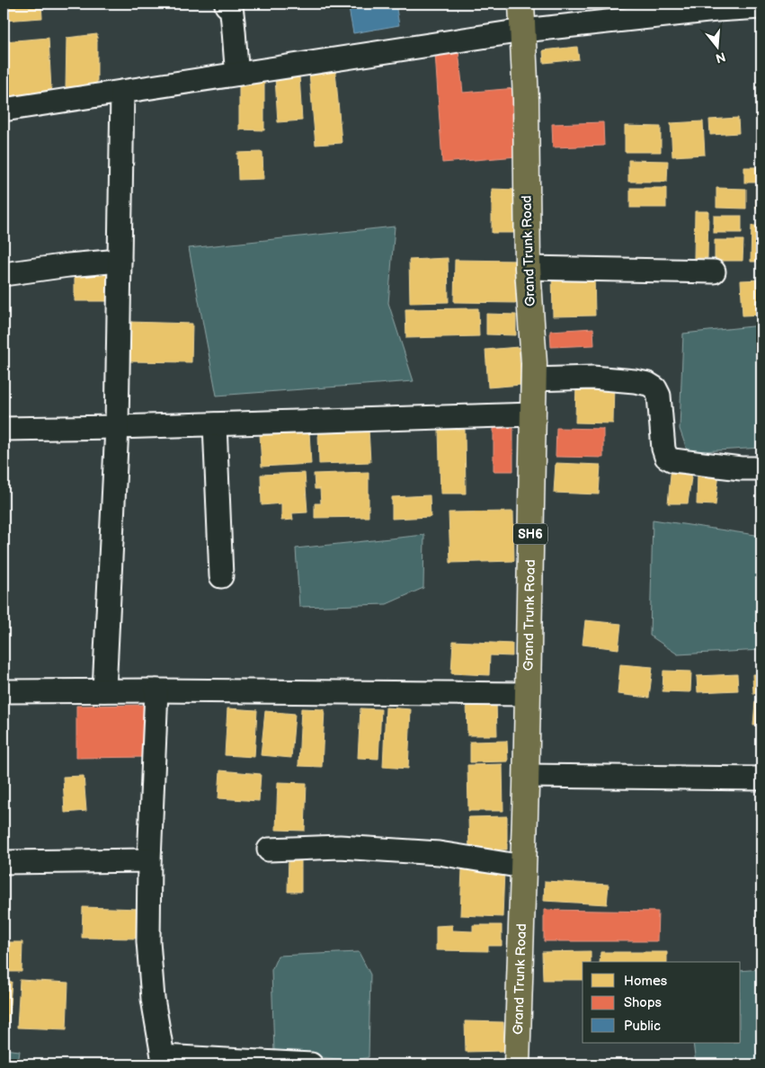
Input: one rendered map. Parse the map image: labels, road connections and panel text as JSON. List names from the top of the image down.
{
  "streets": {
    "main road": ["Grand Trunk Road", "SH6"]
  },
  "legend": ["Homes", "Shops", "Public"],
  "north": "bottom"
}
